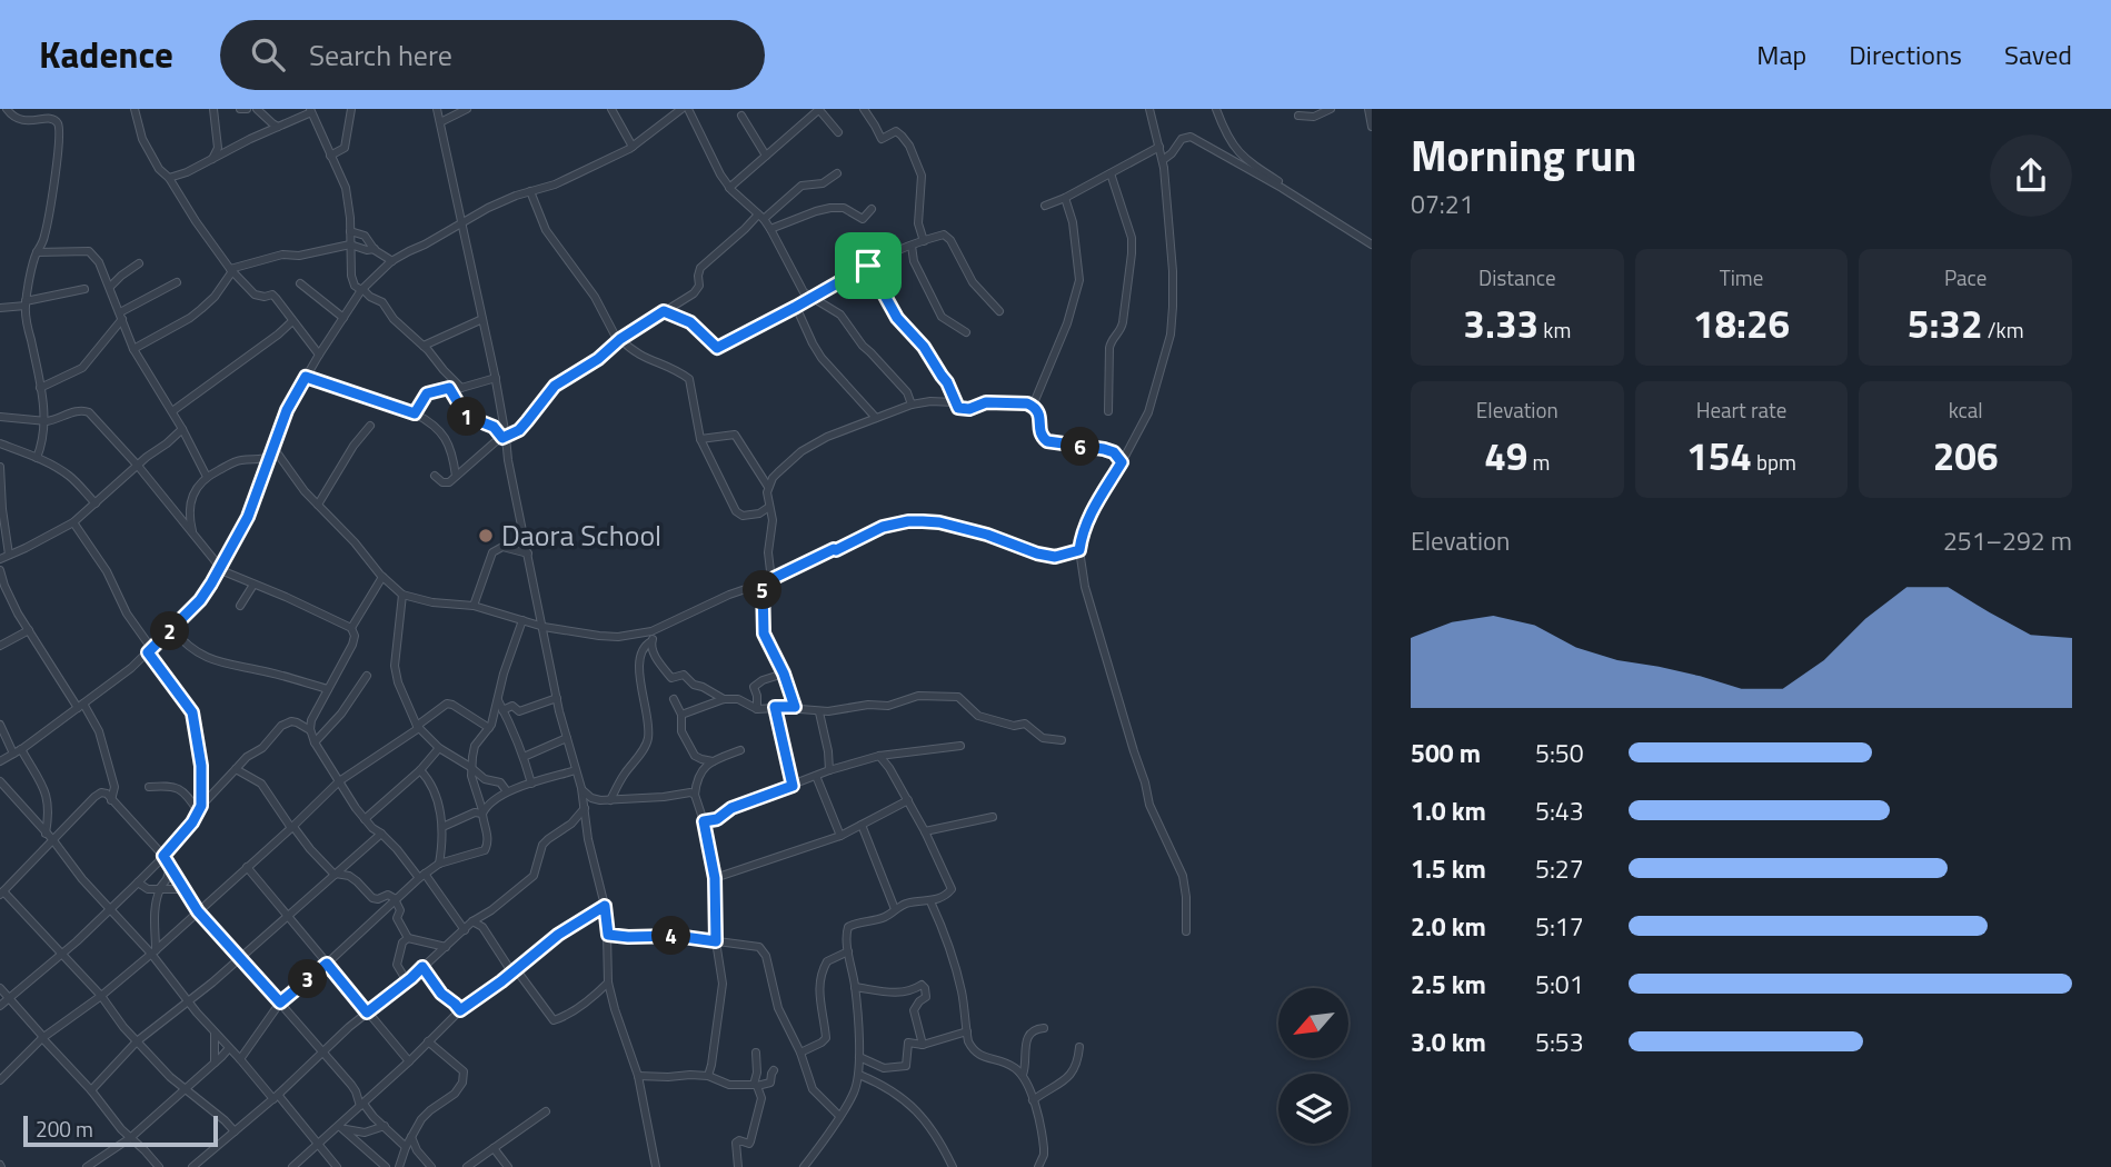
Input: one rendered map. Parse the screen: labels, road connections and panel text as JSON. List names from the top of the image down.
{
  "places": ["Daora School"],
  "scale_bar": "200 m",
  "north": "bottom left",
  "page": {
    "header": "Kadence",
    "search": "Search here",
    "nav": ["Map", "Directions", "Saved"],
    "heading": ["Morning run", "07:21"],
    "stats": [
      ["Distance", "3.33 km"],
      ["Time", "18:26"],
      ["Pace", "5:32 /km"],
      ["Elevation", "49 m"],
      ["Heart rate", "154 bpm"],
      ["kcal", "206"]
    ],
    "pins": [
      "1",
      "6",
      "5",
      "2",
      "4",
      "3"
    ],
    "chart": ["Elevation", "251–292 m"],
    "list": [
      {
        "name": "500 m",
        "note": "5:50"
      },
      {
        "name": "1.0 km",
        "note": "5:43"
      },
      {
        "name": "1.5 km",
        "note": "5:27"
      },
      {
        "name": "2.0 km",
        "note": "5:17"
      },
      {
        "name": "2.5 km",
        "note": "5:01"
      },
      {
        "name": "3.0 km",
        "note": "5:53"
      }
    ],
    "scale": "200 m"
  }
}
